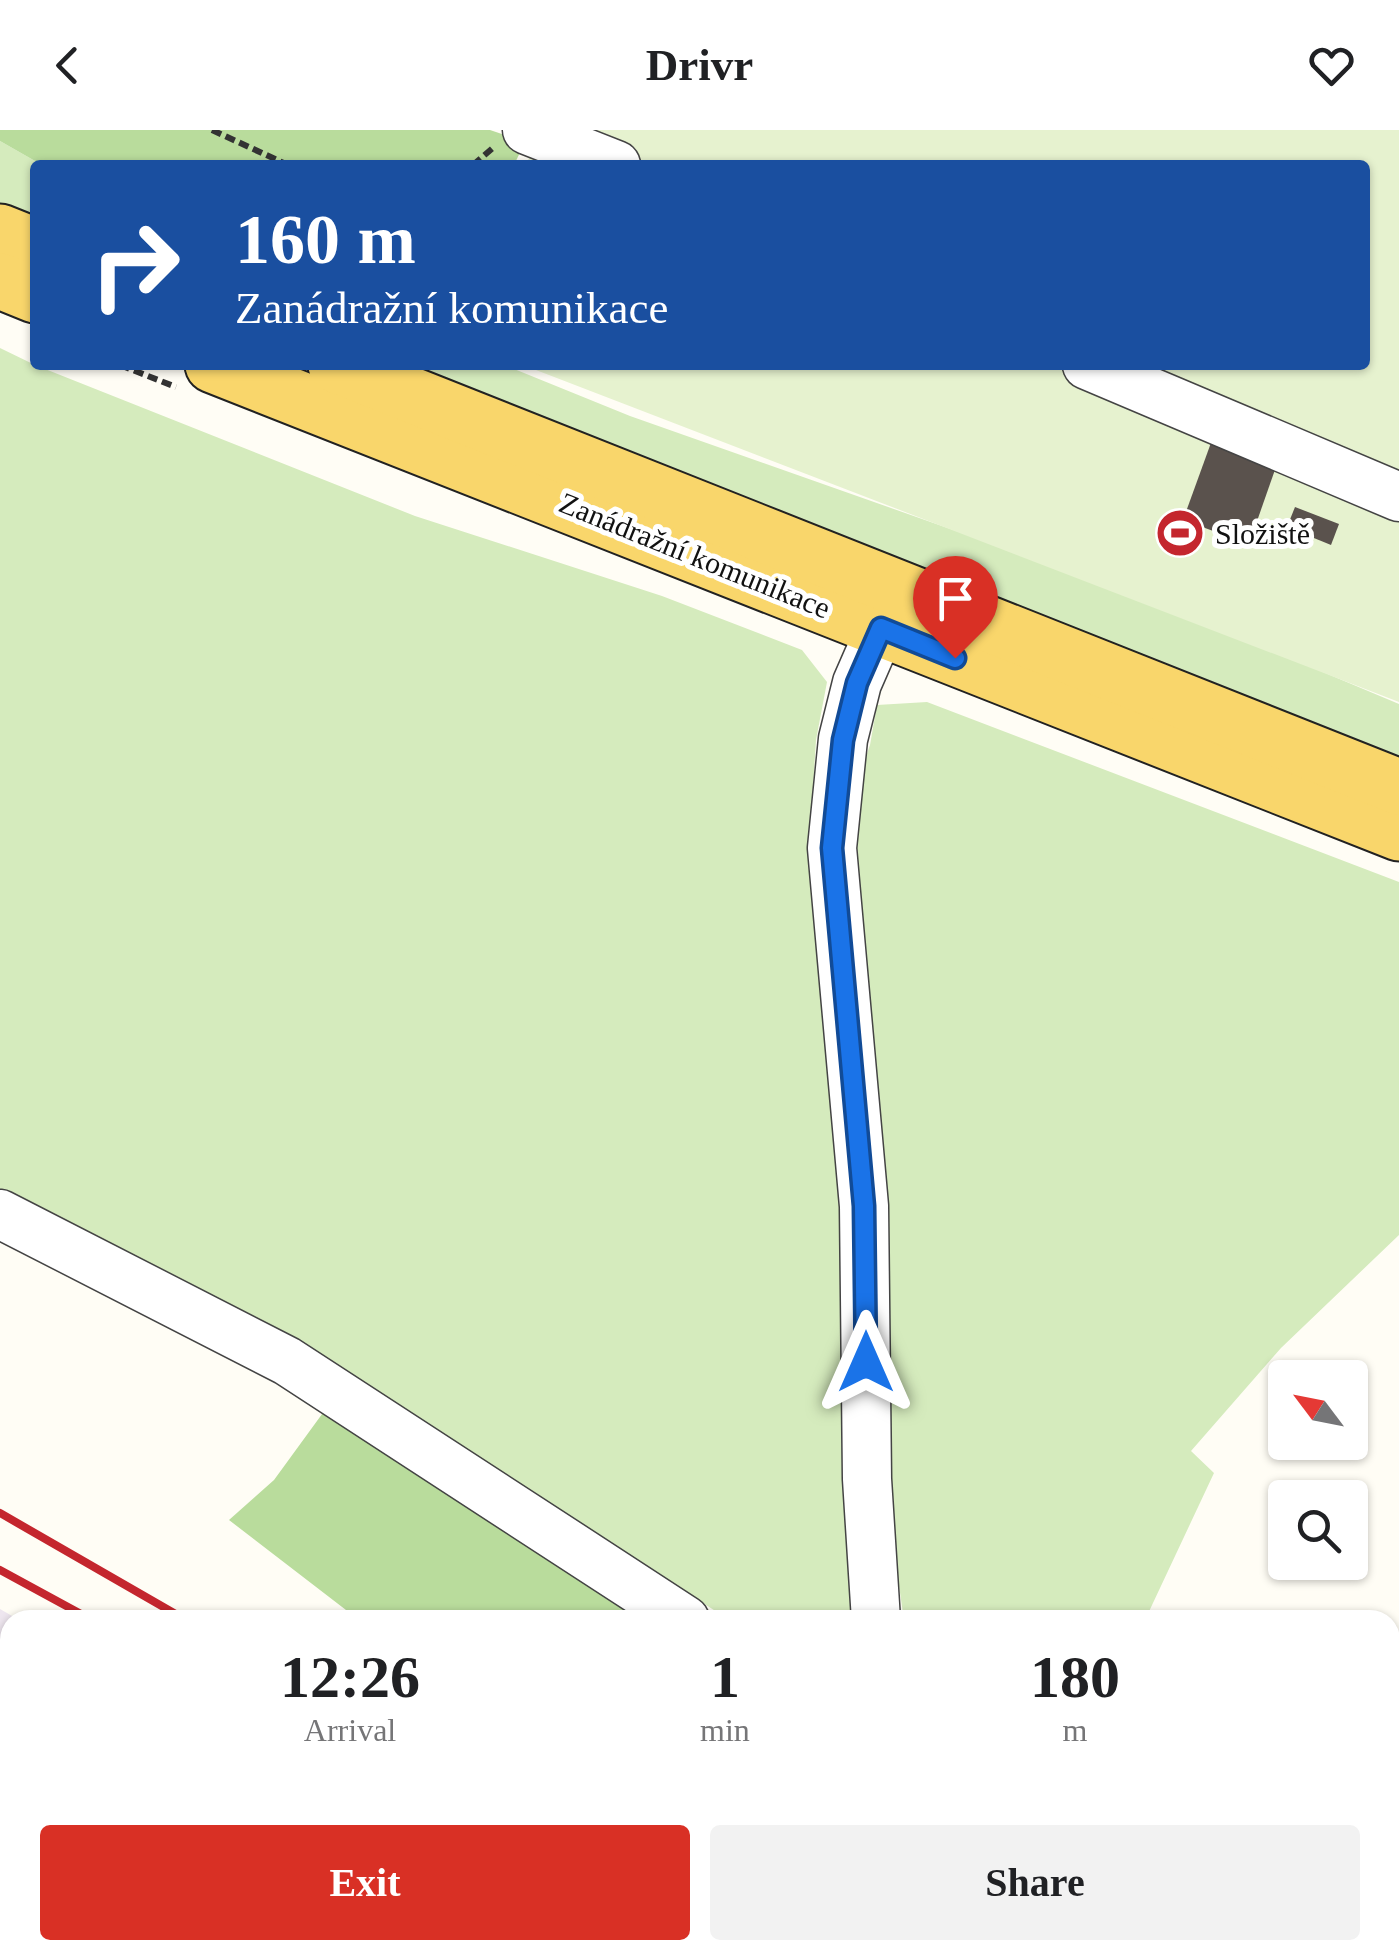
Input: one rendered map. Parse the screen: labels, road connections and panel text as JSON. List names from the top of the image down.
{
  "streets": {
    "main road": ["Zanádražní komunikace"]
  },
  "places": {
    "sports": ["Složiště"]
  },
  "north": "top left",
  "page": {
    "header": "Drivr",
    "turn": ["160 m", "Zanádražní komunikace"],
    "eta": [
      "12:26",
      "Arrival",
      "1",
      "min",
      "180",
      "m"
    ],
    "buttons": ["Exit", "Share"]
  }
}
